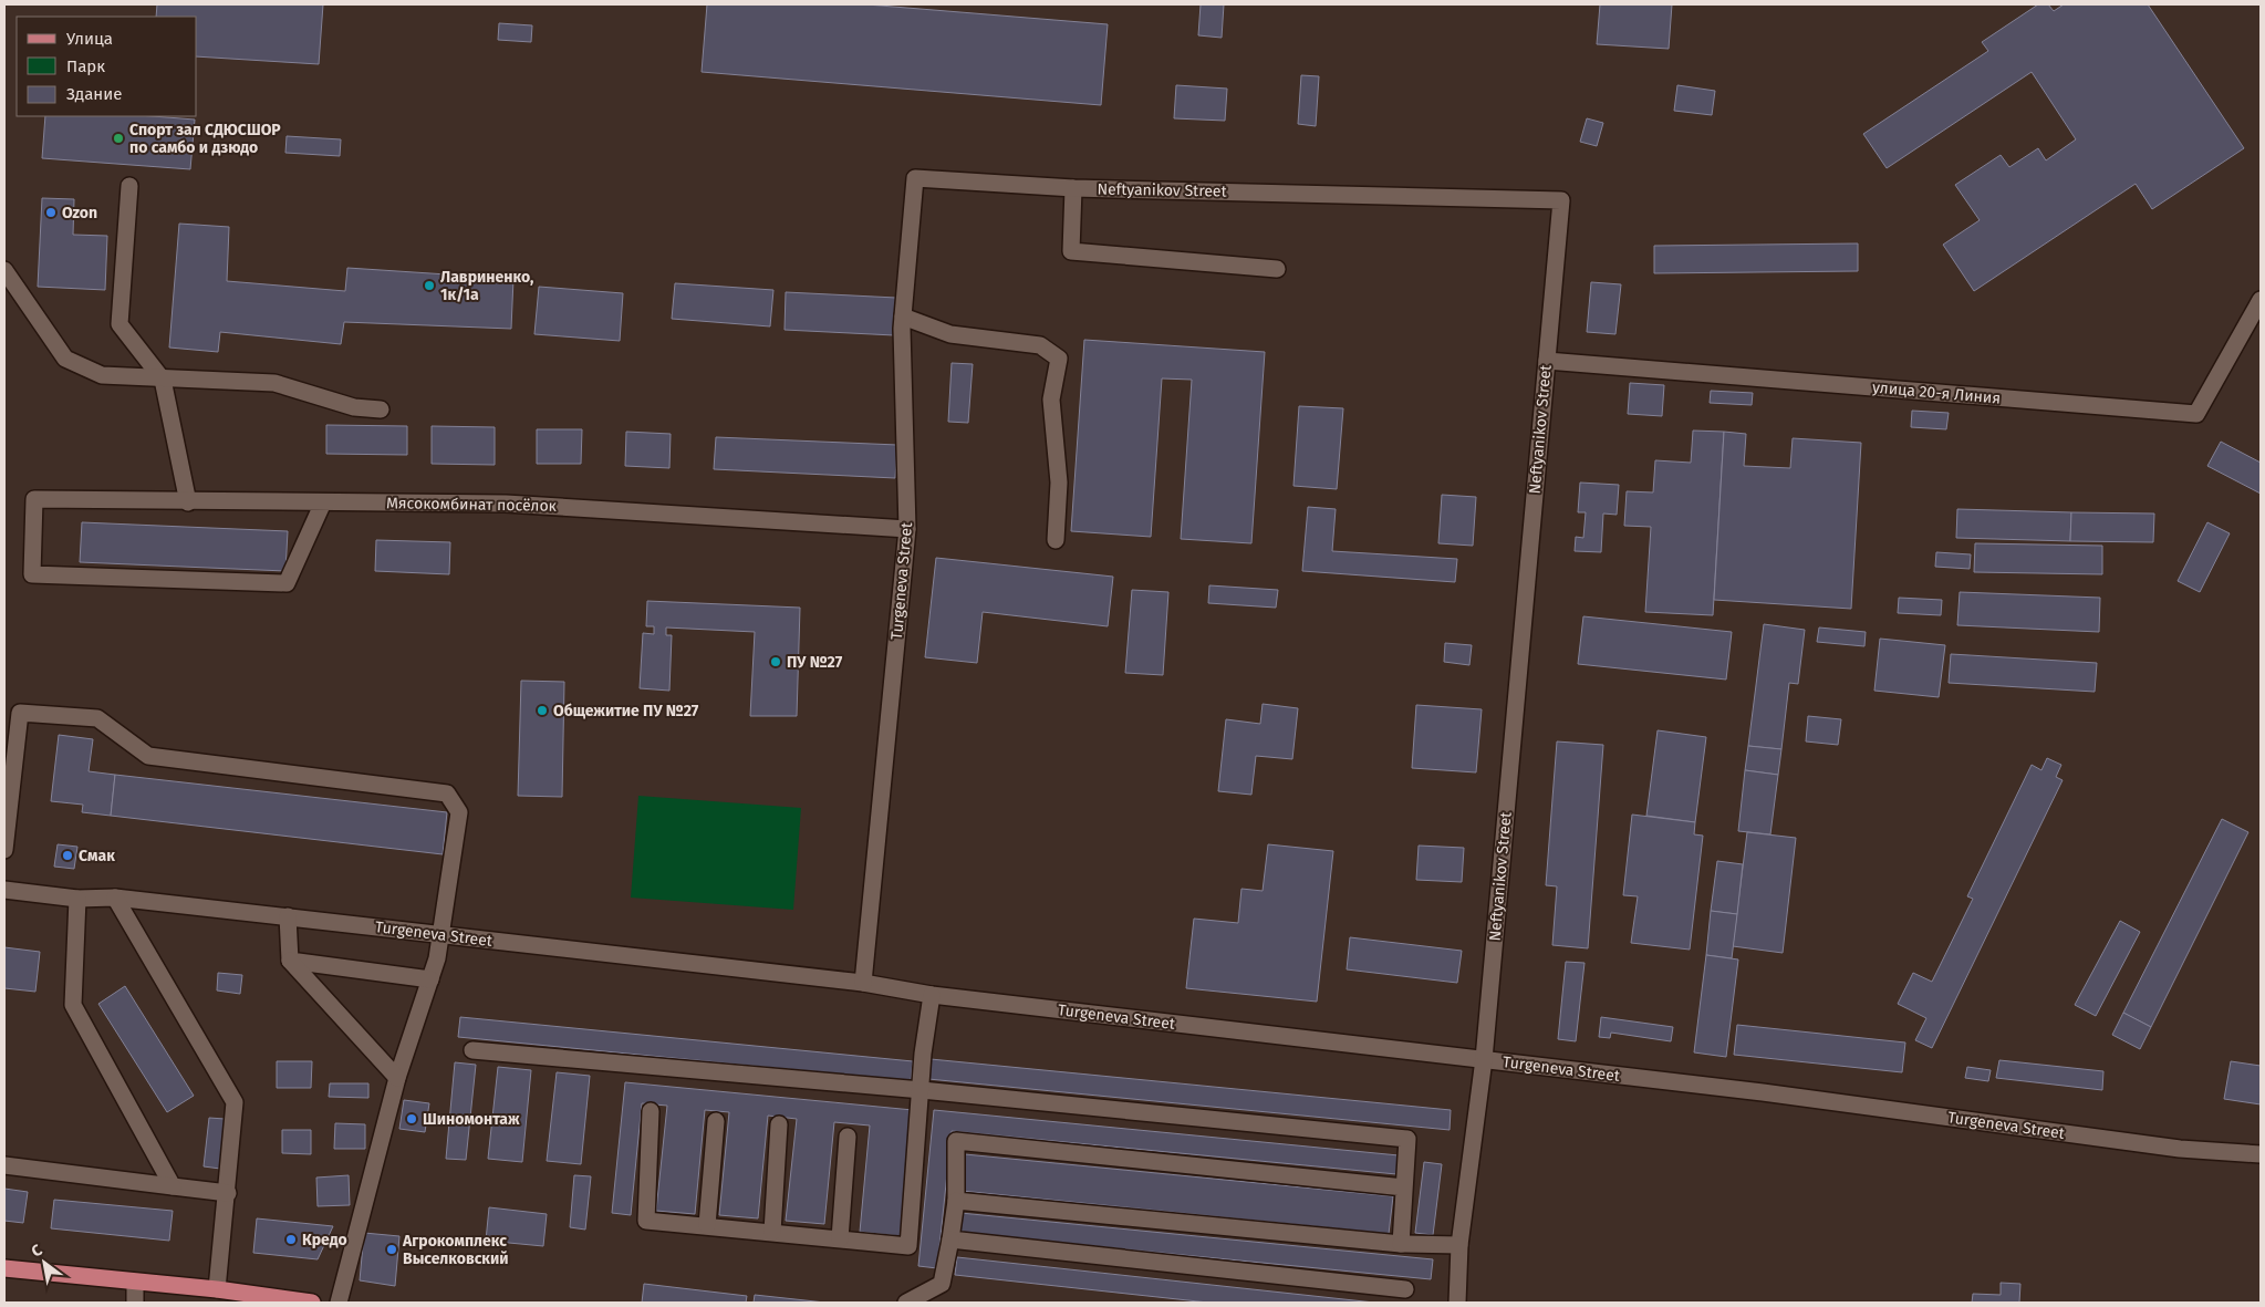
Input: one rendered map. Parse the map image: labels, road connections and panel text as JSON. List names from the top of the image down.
{
  "streets": {
    "street": [
      "Neftyanikov Street",
      "улица 20-я Линия",
      "Мясокомбинат посёлок",
      "Turgeneva Street"
    ]
  },
  "crossings": [
    ["Neftyanikov Street", "улица 20-я Линия"],
    ["Neftyanikov Street", "Turgeneva Street"],
    ["Мясокомбинат посёлок", "Turgeneva Street"]
  ],
  "places": [
    "Спорт зал СДЮСШОР по самбо и дзюдо",
    "Ozon",
    "Лавриненко, 1к/1а",
    "ПУ №27",
    "Общежитие ПУ №27",
    "Смак",
    "Шиномонтаж",
    "Кредо",
    "Агрокомплекс Выселковский"
  ],
  "legend": ["Улица", "Парк", "Здание"],
  "north": "top left"
}
